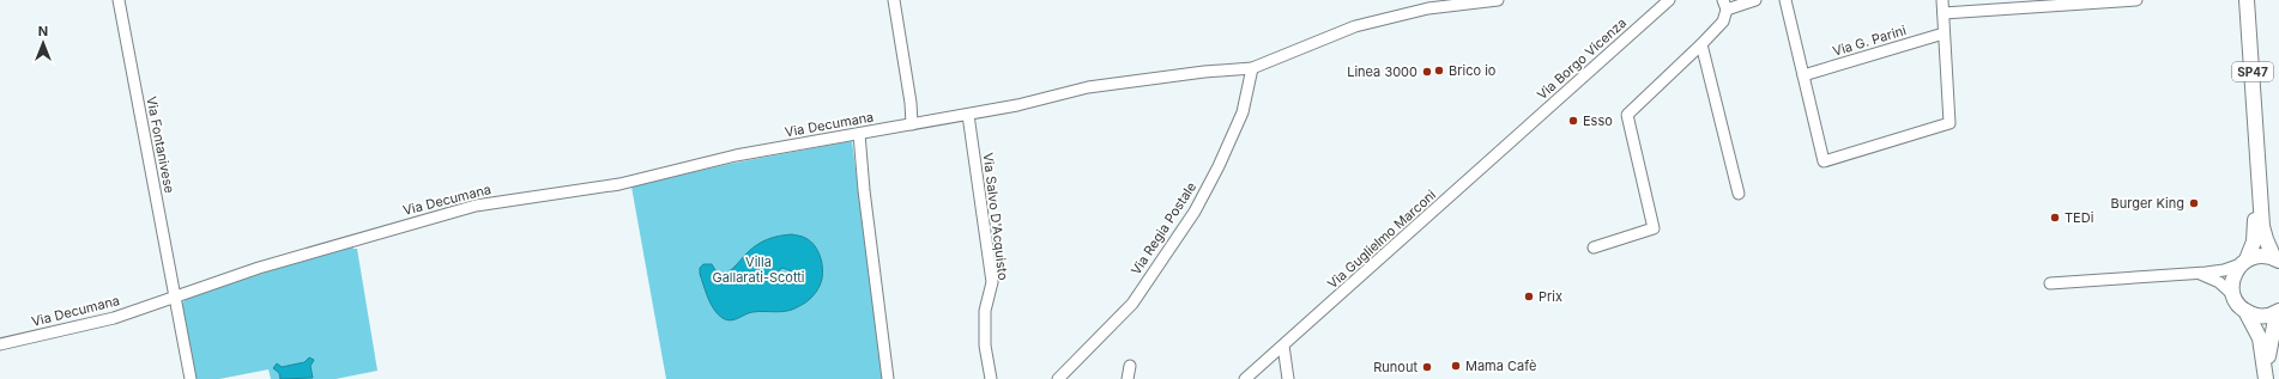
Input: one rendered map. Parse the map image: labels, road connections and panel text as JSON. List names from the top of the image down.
{
  "streets": {
    "main road": ["SP47"],
    "street": [
      "Via G. Parini",
      "Via Borgo Vicenza",
      "Via Decumana",
      "Via Fontanivese",
      "Via Salvo D'Acquisto",
      "Via Regia Postale",
      "Via Guglielmo Marconi"
    ]
  },
  "crossings": [
    ["Via Borgo Vicenza", "Via Guglielmo Marconi"],
    ["Via Decumana", "Via Fontanivese"],
    ["Via Decumana", "Via Salvo D'Acquisto"],
    ["Via Decumana", "Via Regia Postale"]
  ],
  "parks": ["Villa Gallarati-Scotti"],
  "places": [
    "Brico io",
    "Linea 3000",
    "Esso",
    "Burger King",
    "TEDi",
    "Prix",
    "Mama Cafè",
    "Runout"
  ],
  "north": "top"
}
